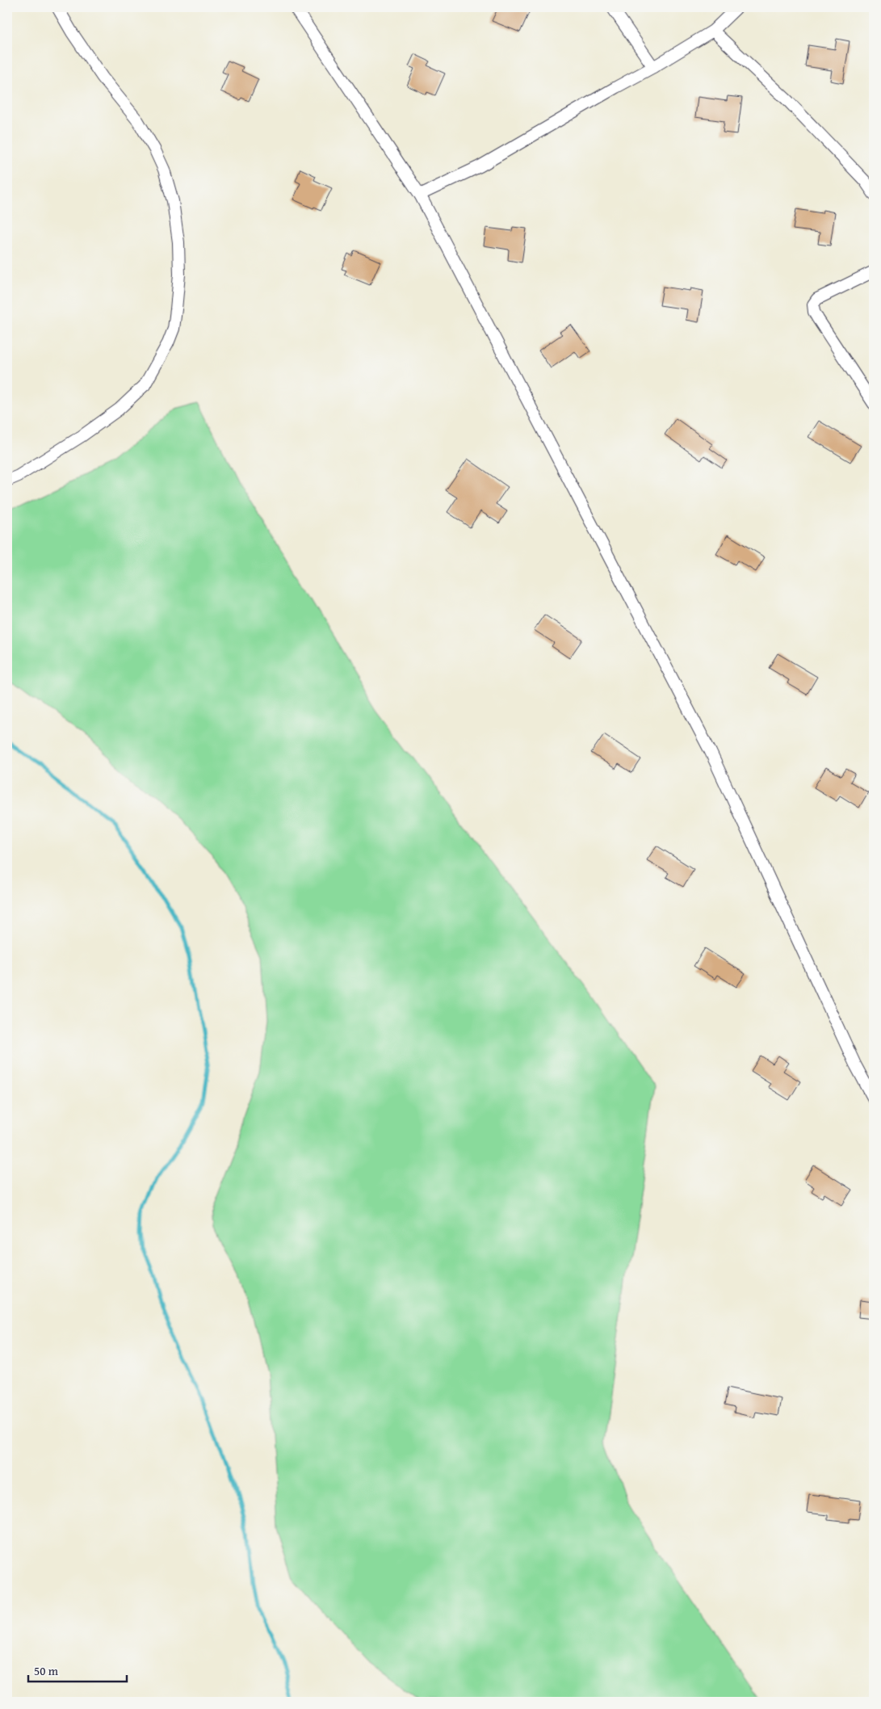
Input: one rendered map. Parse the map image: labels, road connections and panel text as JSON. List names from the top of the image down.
{
  "scale_bar": "50 m"
}
